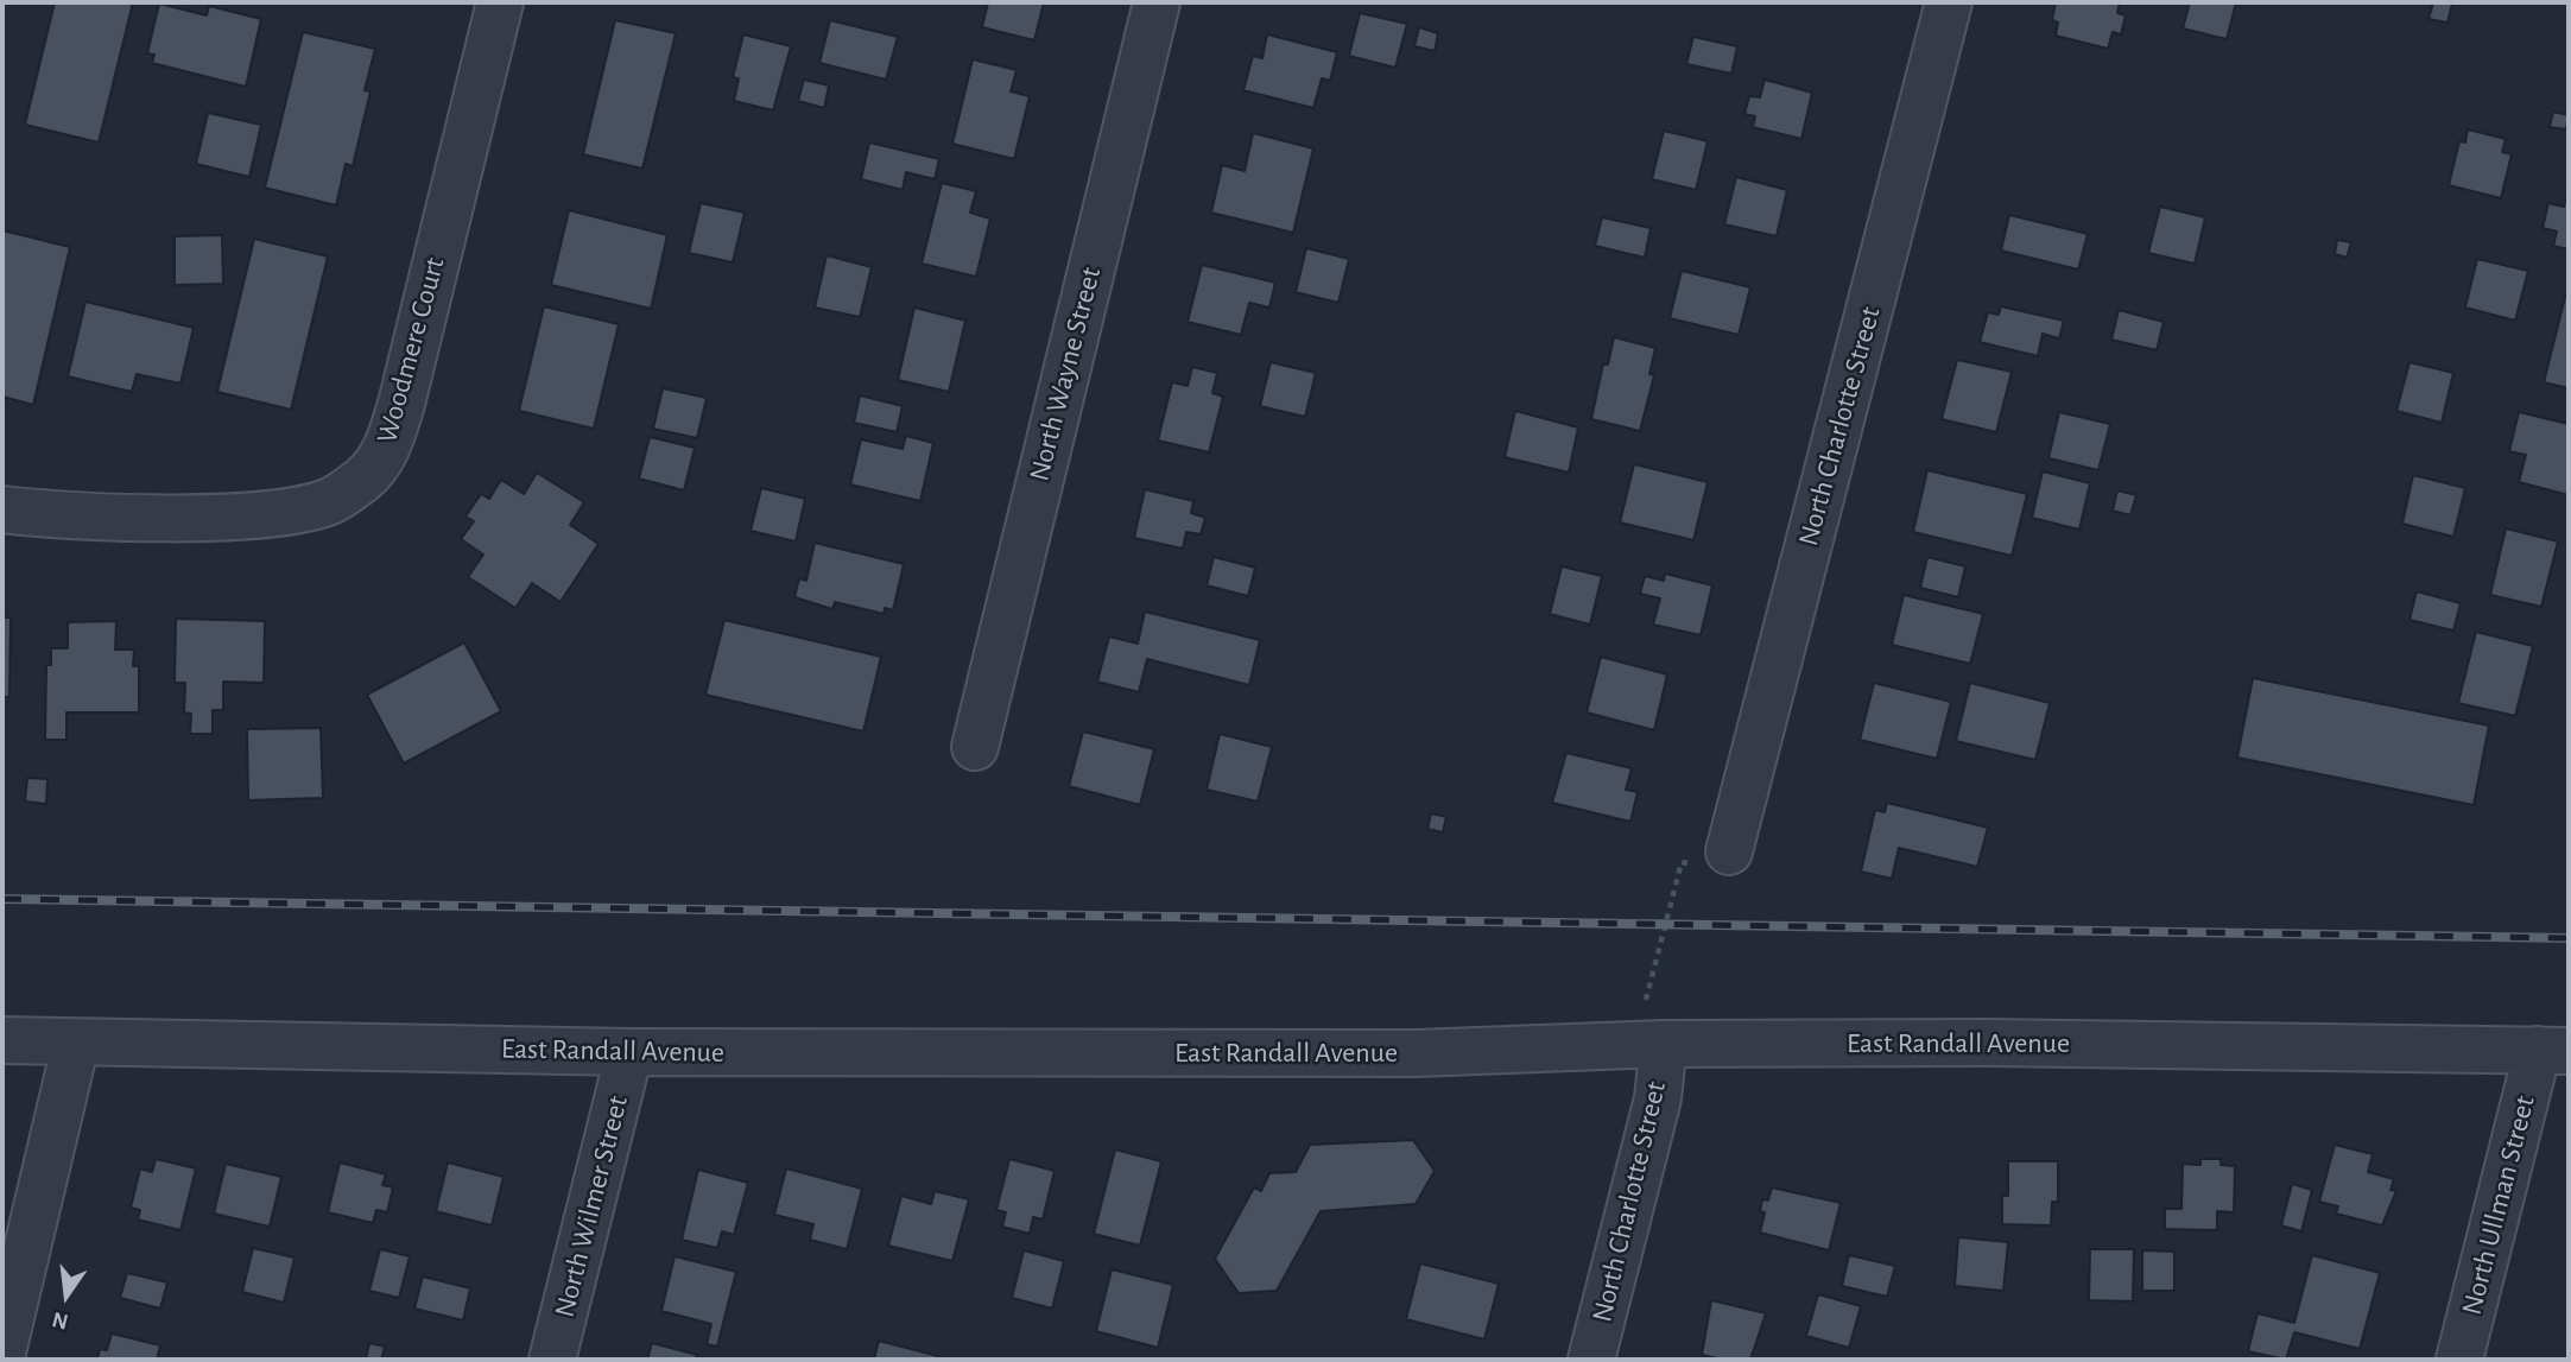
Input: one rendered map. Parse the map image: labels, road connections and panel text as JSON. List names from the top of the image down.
{
  "streets": {
    "street": [
      "Woodmere Court",
      "North Wayne Street",
      "North Charlotte Street",
      "East Randall Avenue",
      "North Ullman Street",
      "North Wilmer Street"
    ]
  },
  "crossings": [
    ["North Charlotte Street", "East Randall Avenue"],
    ["East Randall Avenue", "North Ullman Street"],
    ["East Randall Avenue", "North Wilmer Street"]
  ],
  "north": "bottom"
}
